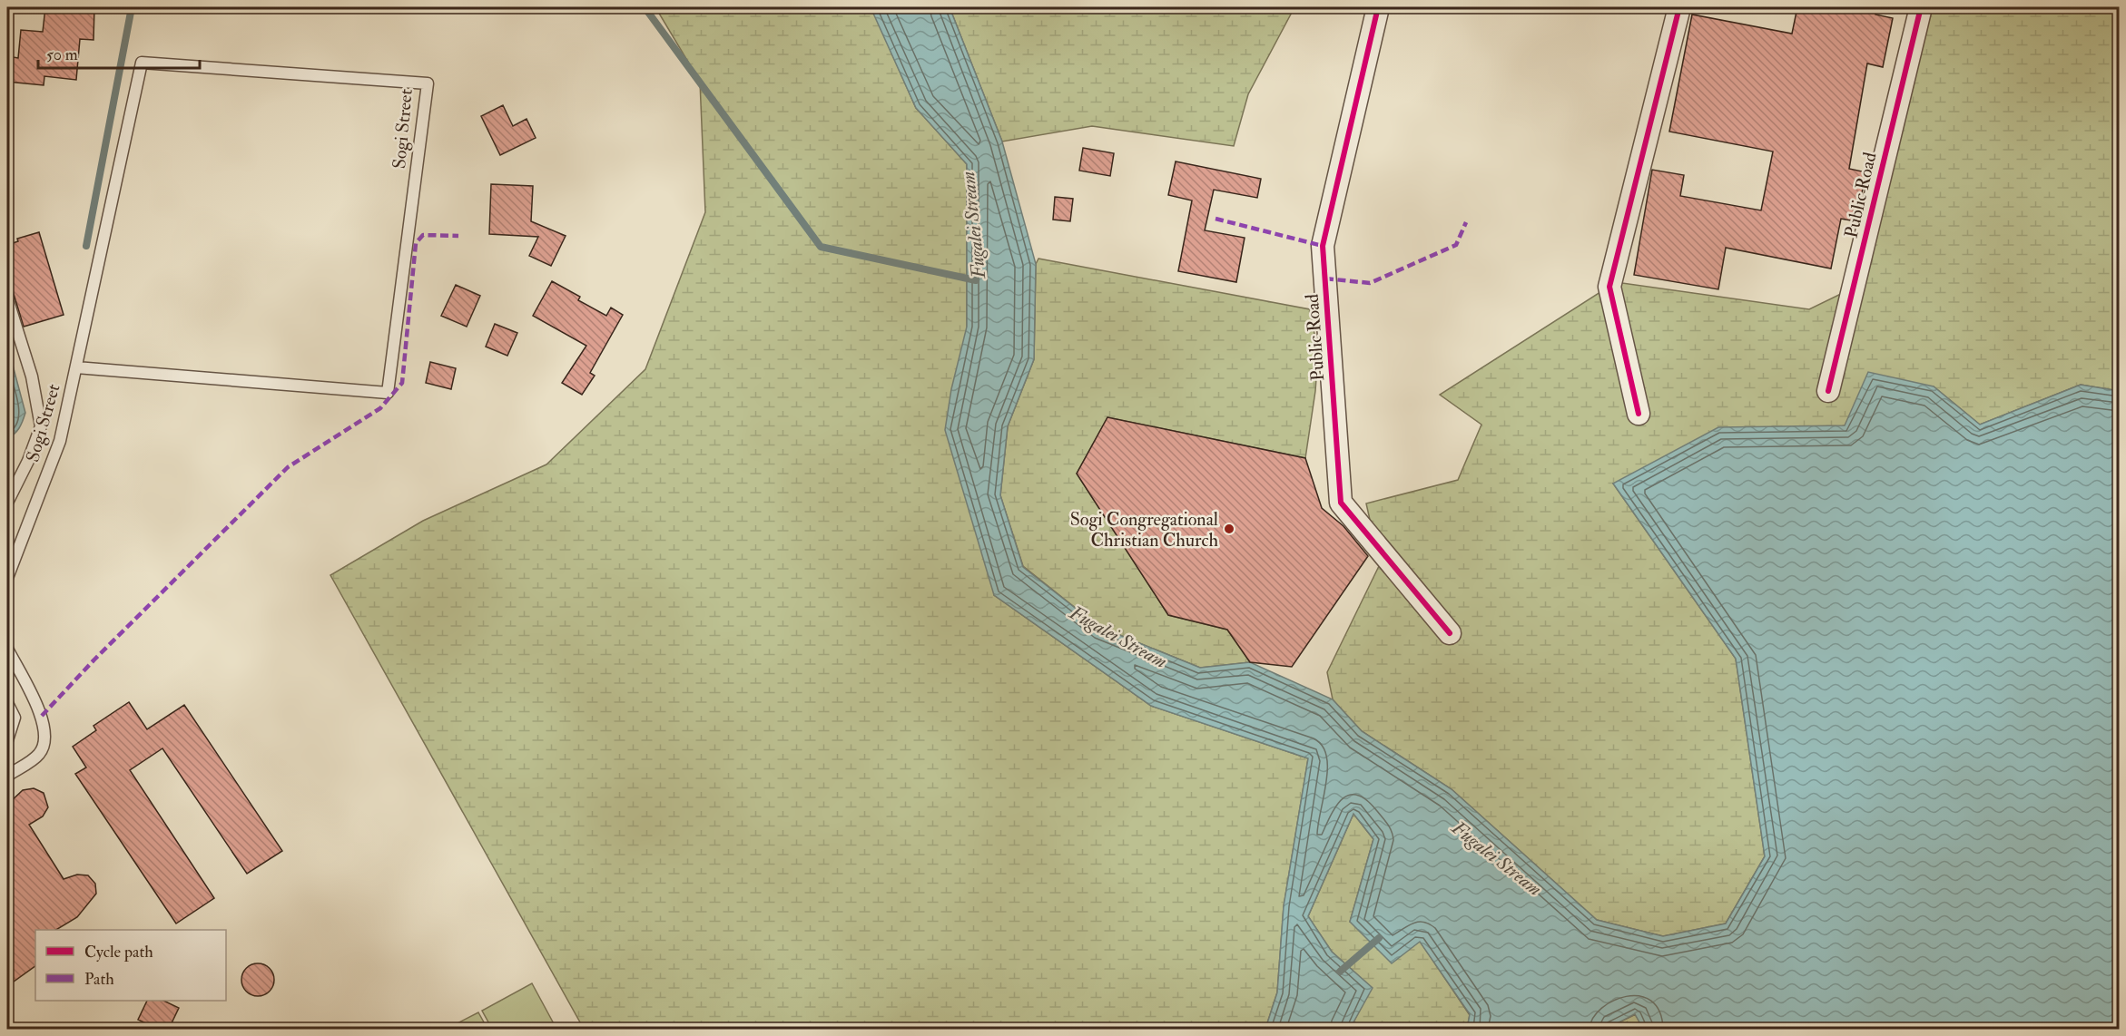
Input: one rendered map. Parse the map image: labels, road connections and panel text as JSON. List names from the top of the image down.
{
  "streets": {
    "street": ["Public Road"],
    "lane": ["Sogi Street"]
  },
  "water": ["Fugalei Stream"],
  "places": ["Sogi Congregational Christian Church"],
  "legend": ["Cycle path", "Path"],
  "scale_bar": "50 m"
}
